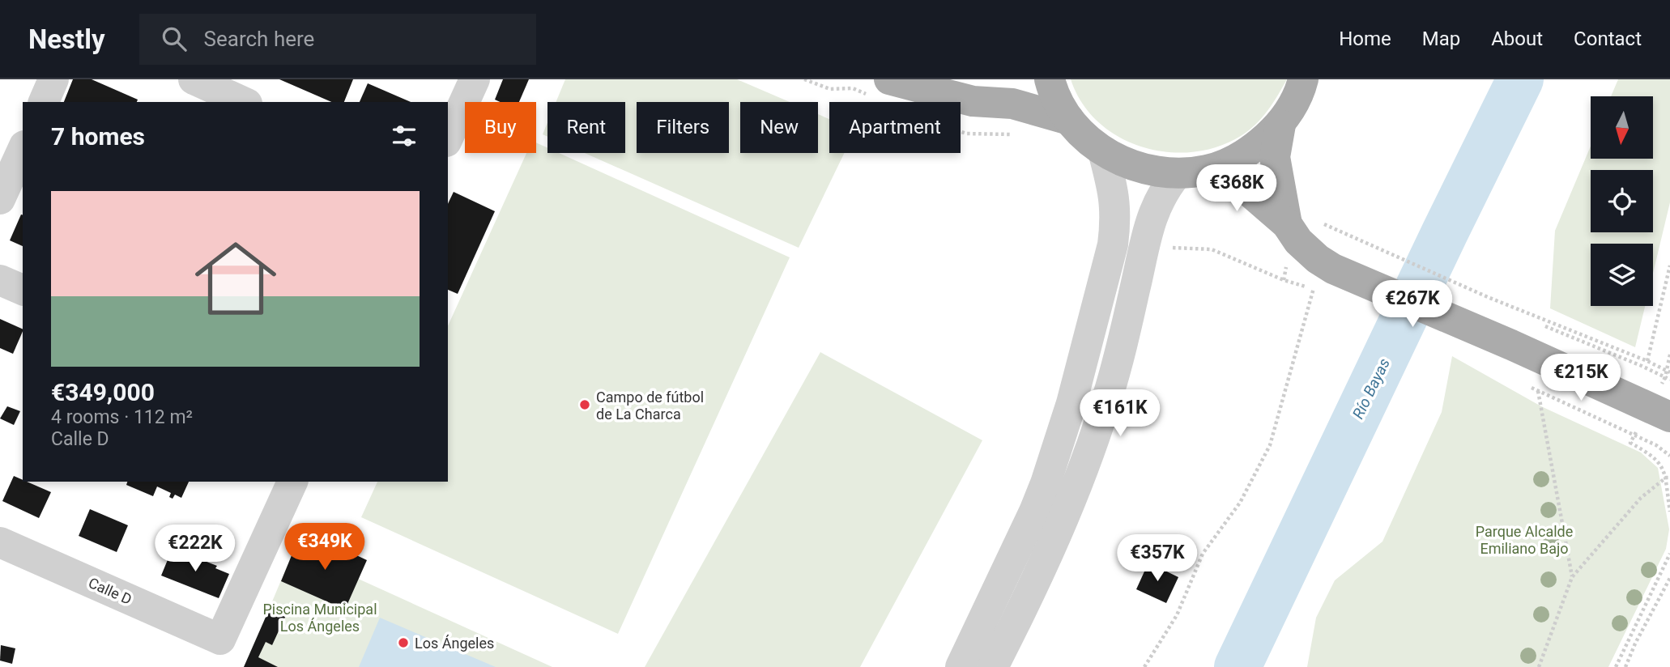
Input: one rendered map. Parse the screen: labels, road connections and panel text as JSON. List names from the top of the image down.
{
  "streets": {
    "street": ["Calle D"]
  },
  "water": ["Río Bayas"],
  "parks": ["Parque Alcalde Emiliano Bajo", "Piscina Municipal Los Ángeles"],
  "places": ["Campo de fútbol de La Charca", "Los Ángeles"],
  "north": "bottom",
  "page": {
    "header": "Nestly",
    "search": "Search here",
    "nav": [
      "Home",
      "Map",
      "About",
      "Contact"
    ],
    "chip": [
      "Buy",
      "Rent",
      "Filters",
      "New",
      "Apartment"
    ],
    "heading": "7 homes",
    "price": [
      "€368K",
      "€267K",
      "€215K",
      "€161K",
      "€349K",
      "€222K",
      "€357K"
    ],
    "list": [
      {
        "name": "€349,000",
        "note": "4 rooms · 112 m² · Calle D"
      }
    ]
  }
}
